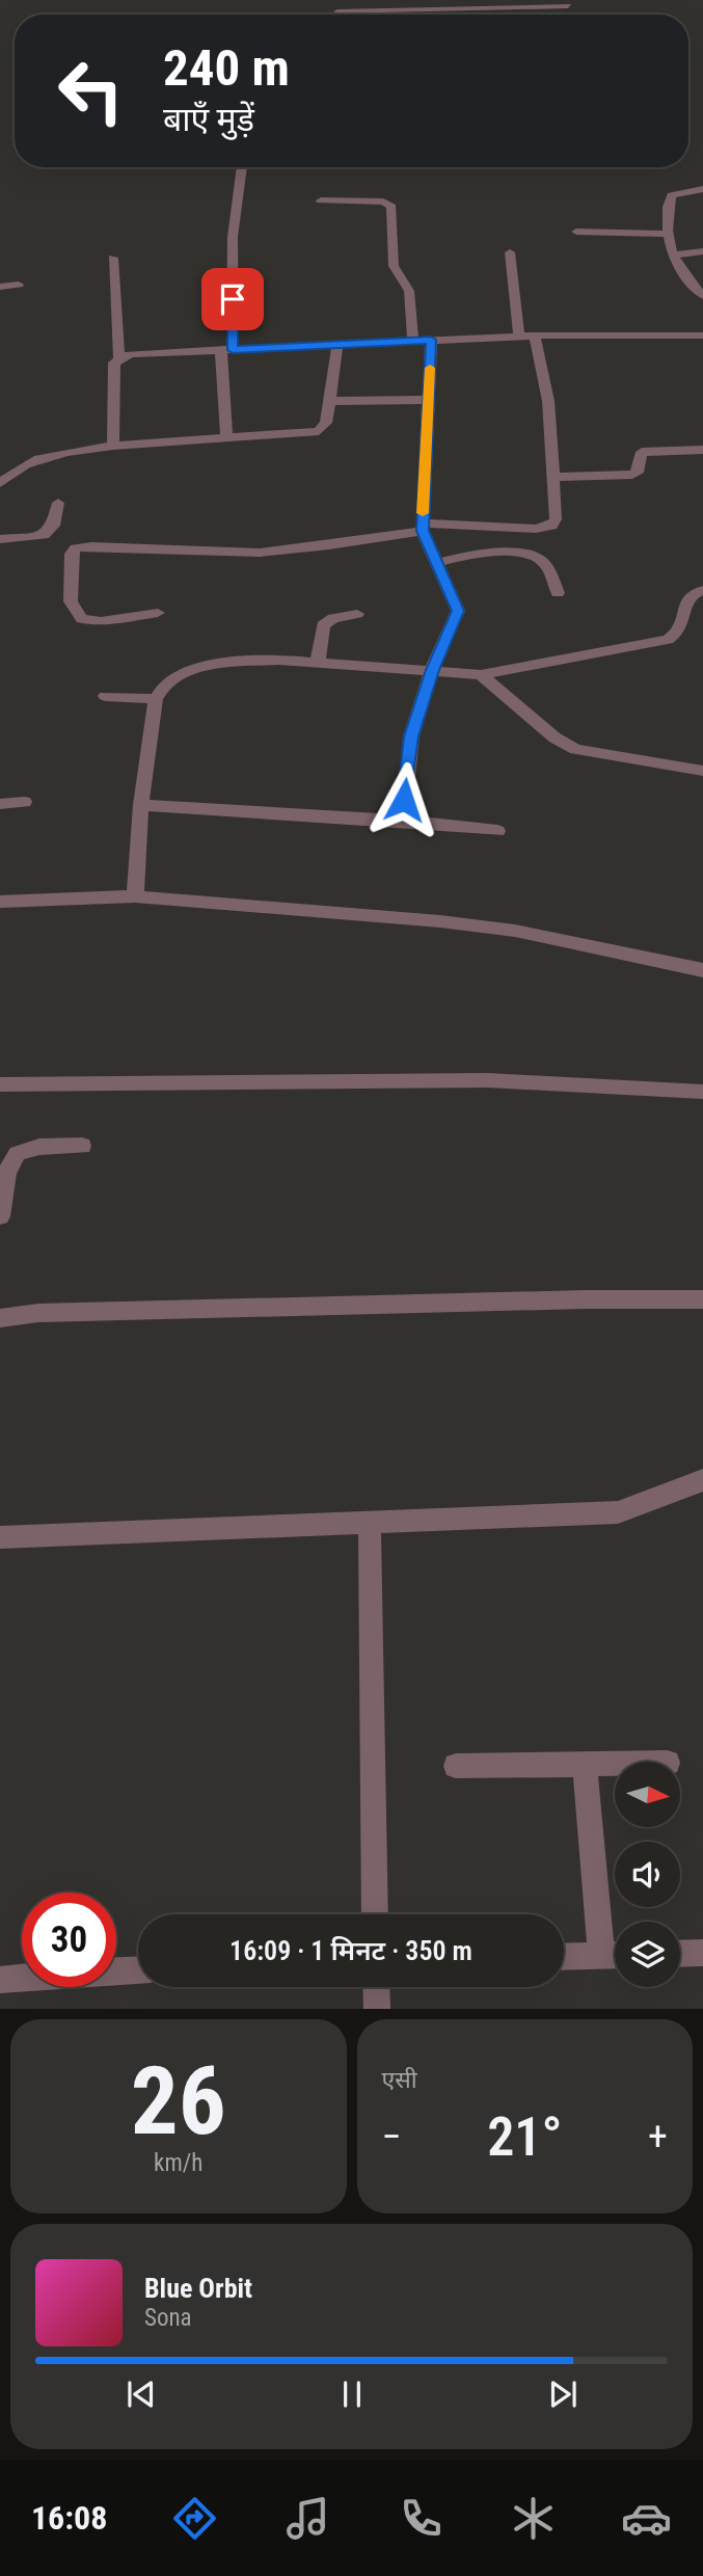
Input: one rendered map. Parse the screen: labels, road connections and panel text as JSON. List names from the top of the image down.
{
  "north": "right",
  "page": {
    "turn": ["240 m", "बाएँ मुड़ें"],
    "limit": "30",
    "trip": "16:09 · 1 मिनट · 350 m",
    "tile": [
      ["26", "km/h"],
      "एसी"
    ],
    "heat": ["−", "21°", "+"],
    "song": ["Blue Orbit", "Sona"],
    "tabs": "16:08"
  }
}
